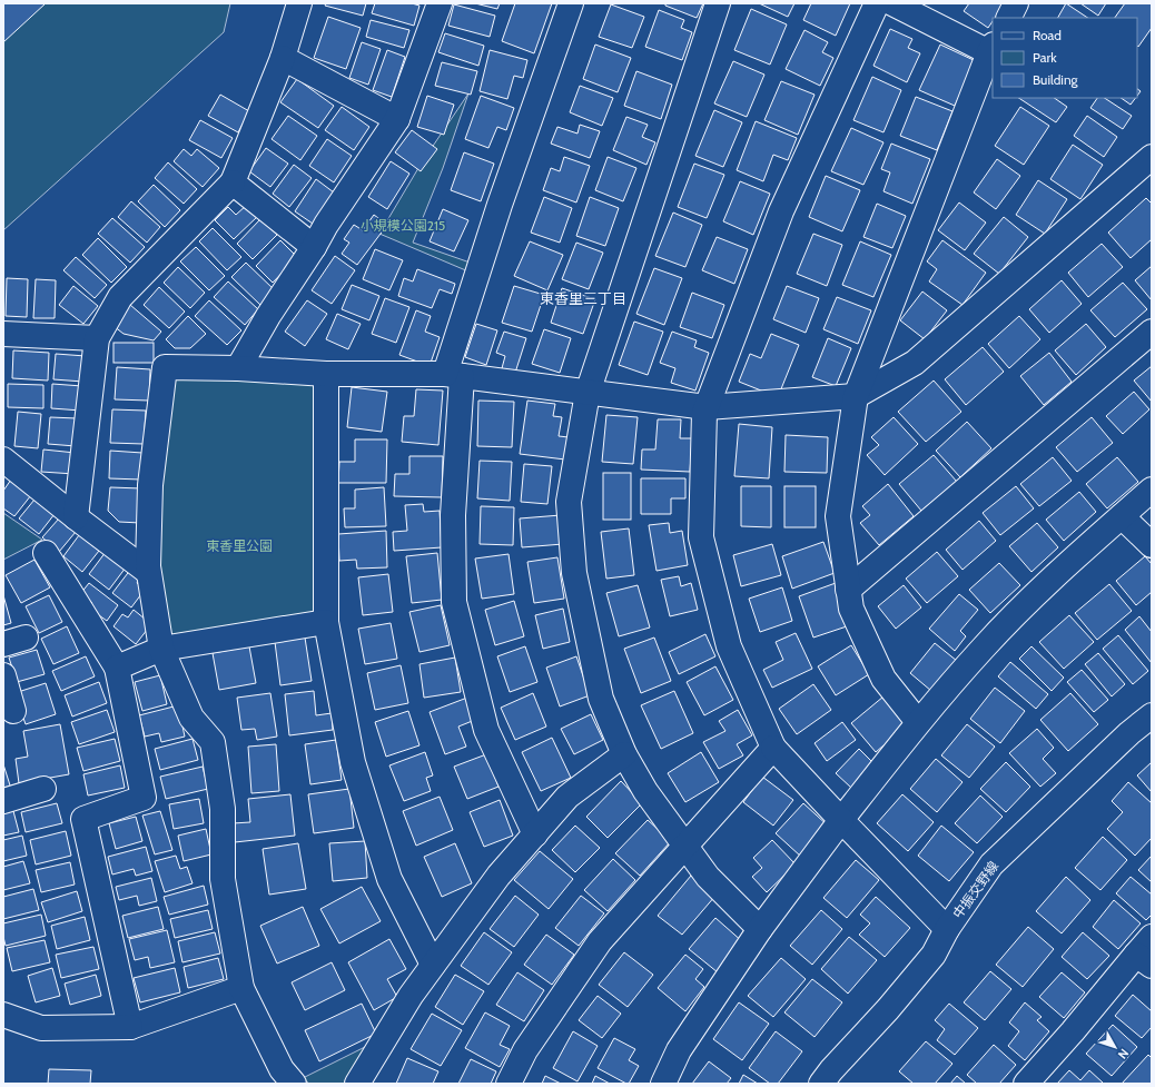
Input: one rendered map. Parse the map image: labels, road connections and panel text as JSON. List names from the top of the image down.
{
  "streets": {
    "street": ["中振交野線"]
  },
  "districts": ["東香里三丁目"],
  "parks": ["小規模公園215", "東香里公園"],
  "legend": ["Road", "Park", "Building"],
  "north": "bottom right"
}
